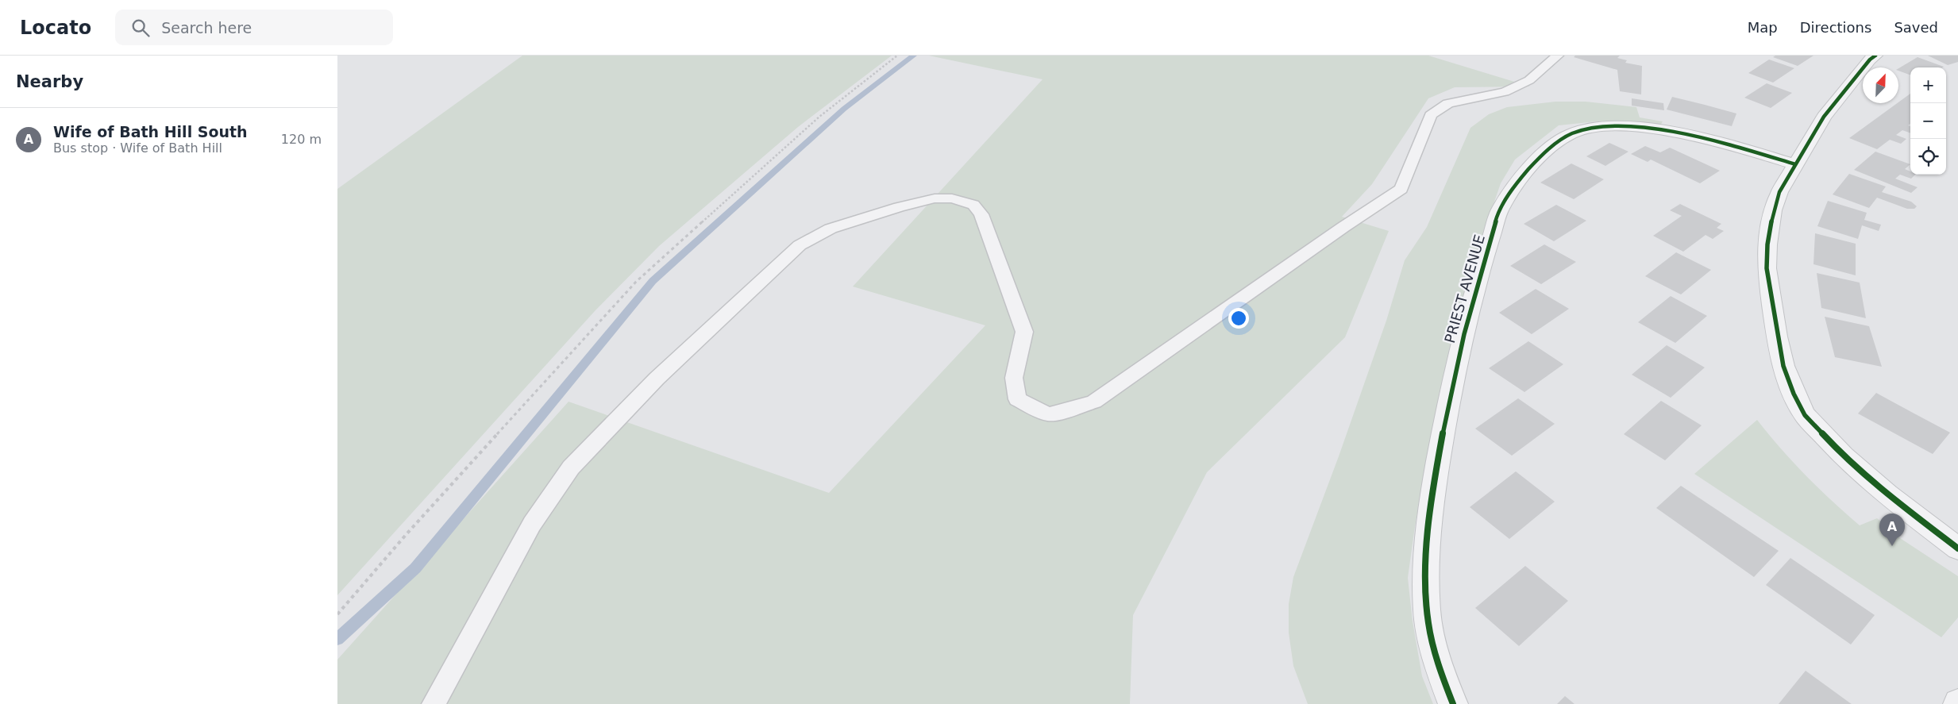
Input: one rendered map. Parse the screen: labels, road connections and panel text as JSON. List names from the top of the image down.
{
  "streets": {
    "street": ["PRIEST AVENUE"]
  },
  "north": "top right",
  "page": {
    "header": "Locato",
    "search": "Search here",
    "nav": ["Map", "Directions", "Saved"],
    "heading": "Nearby",
    "map_buttons": ["+", "−"],
    "list": [
      {
        "mark": "A",
        "name": "Wife of Bath Hill South",
        "note": "Bus stop · Wife of Bath Hill",
        "value": "120 m"
      }
    ],
    "pins": "A"
  }
}
